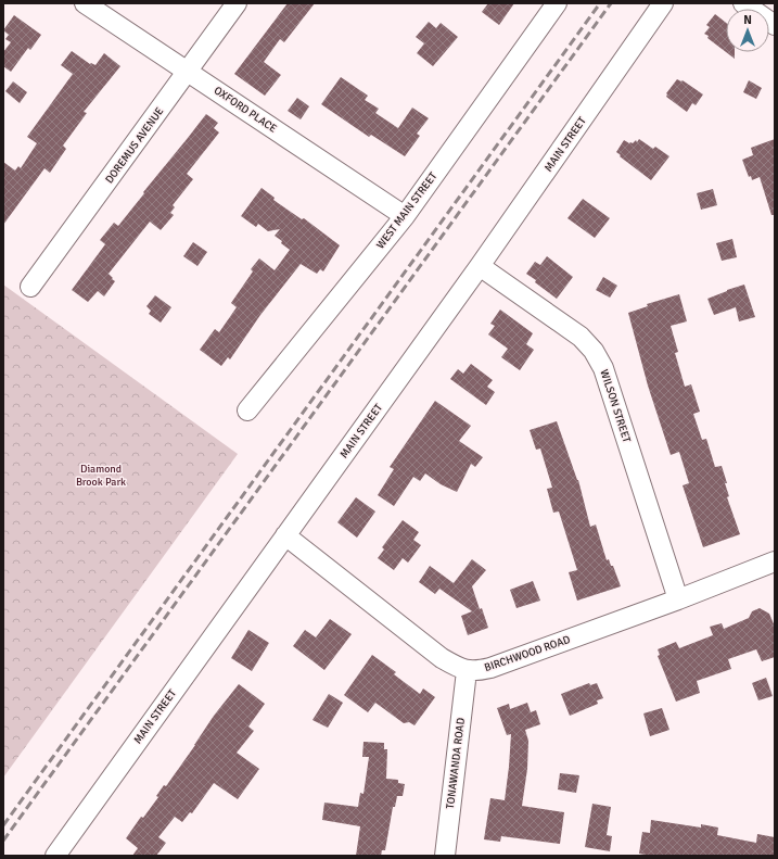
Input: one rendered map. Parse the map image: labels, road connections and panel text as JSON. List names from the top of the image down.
{
  "streets": {
    "street": [
      "OXFORD PLACE",
      "MAIN STREET",
      "DOREMUS AVENUE",
      "WEST MAIN STREET",
      "WILSON STREET",
      "BIRCHWOOD ROAD",
      "TONAWANDA ROAD"
    ]
  },
  "crossings": [
    ["OXFORD PLACE", "DOREMUS AVENUE"],
    ["OXFORD PLACE", "WEST MAIN STREET"],
    ["MAIN STREET", "WILSON STREET"],
    ["WILSON STREET", "BIRCHWOOD ROAD"],
    ["BIRCHWOOD ROAD", "TONAWANDA ROAD"]
  ],
  "parks": ["Diamond Brook Park"],
  "north": "top"
}
